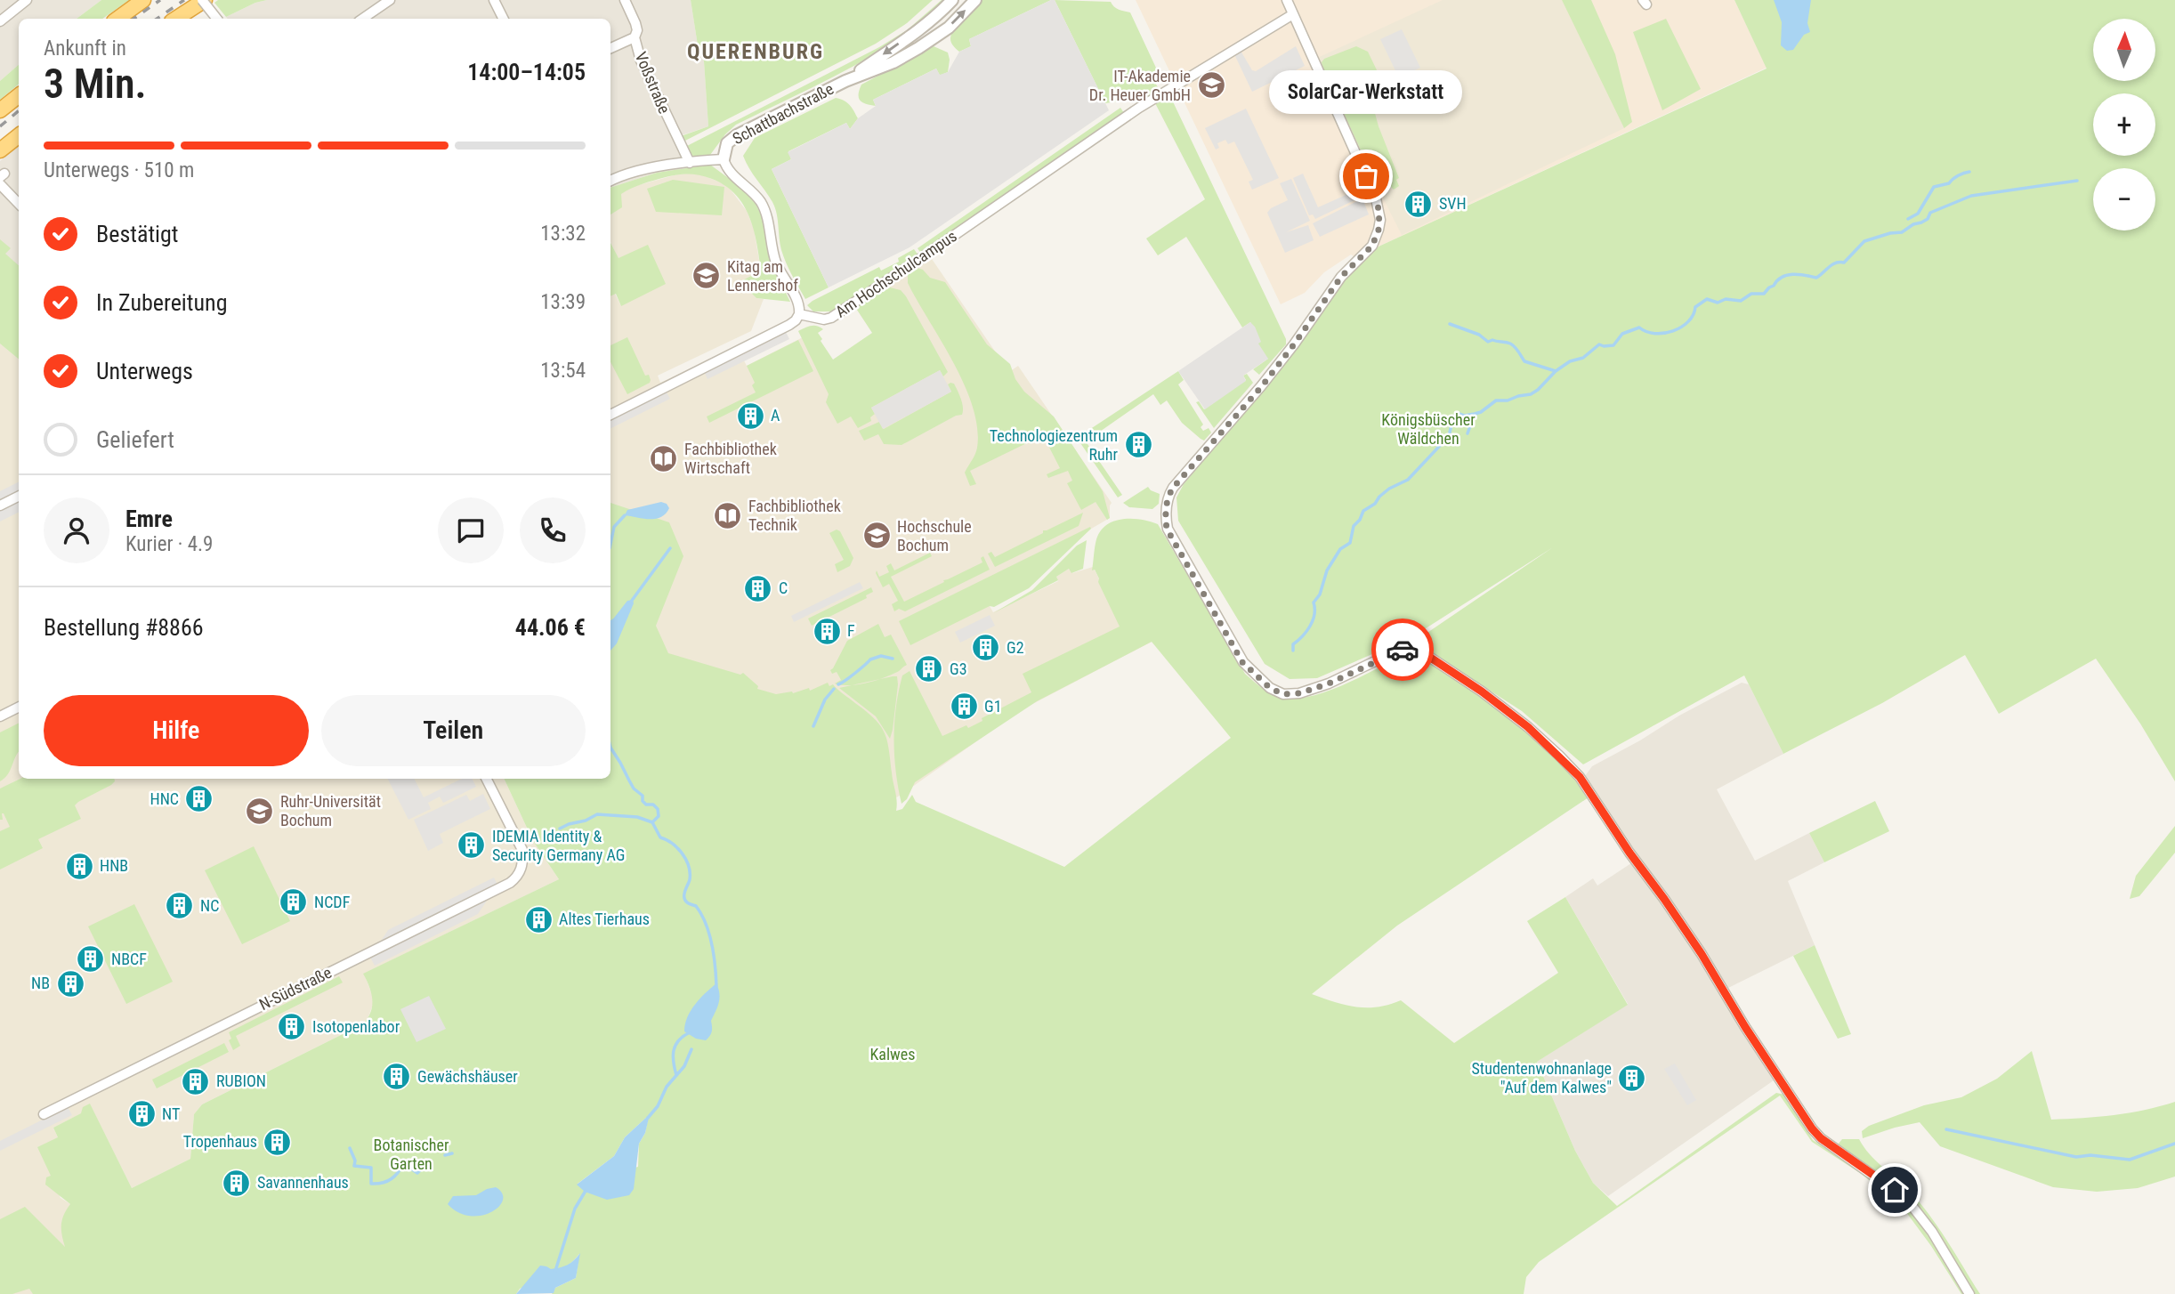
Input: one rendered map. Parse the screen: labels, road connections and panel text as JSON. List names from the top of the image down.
{
  "streets": {
    "street": [
      "Voßstraße",
      "Schattbachstraße",
      "Am Hochschulcampus",
      "N-Südstraße"
    ]
  },
  "crossings": [
    ["Schattbachstraße", "Am Hochschulcampus"]
  ],
  "districts": ["QUERENBURG"],
  "parks": ["Königsbüscher Wäldchen", "Kalwes", "Botanischer Garten"],
  "places": {
    "school or university": [
      "IT-Akademie Dr. Heuer GmbH",
      "Kitag am Lennershof",
      "Hochschule Bochum",
      "Ruhr-Universität Bochum"
    ],
    "other": ["SolarCar-Werkstatt"],
    "building": [
      "SVH",
      "A",
      "Technologiezentrum Ruhr",
      "C",
      "F",
      "G2",
      "G3",
      "G1",
      "HNC",
      "IDEMIA Identity & Security Germany AG",
      "HNB",
      "NCDF",
      "NC",
      "Altes Tierhaus",
      "NBCF",
      "NB",
      "Isotopenlabor",
      "Gewächshäuser",
      "Studentenwohnanlage \"Auf dem Kalwes\"",
      "RUBION",
      "NT",
      "Tropenhaus",
      "Savannenhaus"
    ],
    "library": ["Fachbibliothek Wirtschaft", "Fachbibliothek Technik"]
  },
  "north": "top",
  "page": {
    "map_buttons": ["+", "−"],
    "heading": ["3 Min.", "Ankunft in", "14:00–14:05"],
    "panel": [
      "Emre",
      "Kurier · 4.9",
      "Bestellung #8866",
      "44.06 €"
    ],
    "bubble": "SolarCar-Werkstatt",
    "bar": "Unterwegs · 510 m",
    "list": [
      ["Bestätigt", "13:32"],
      ["In Zubereitung", "13:39"],
      ["Unterwegs", "13:54"],
      "Geliefert"
    ],
    "buttons": ["Hilfe", "Teilen"]
  }
}
